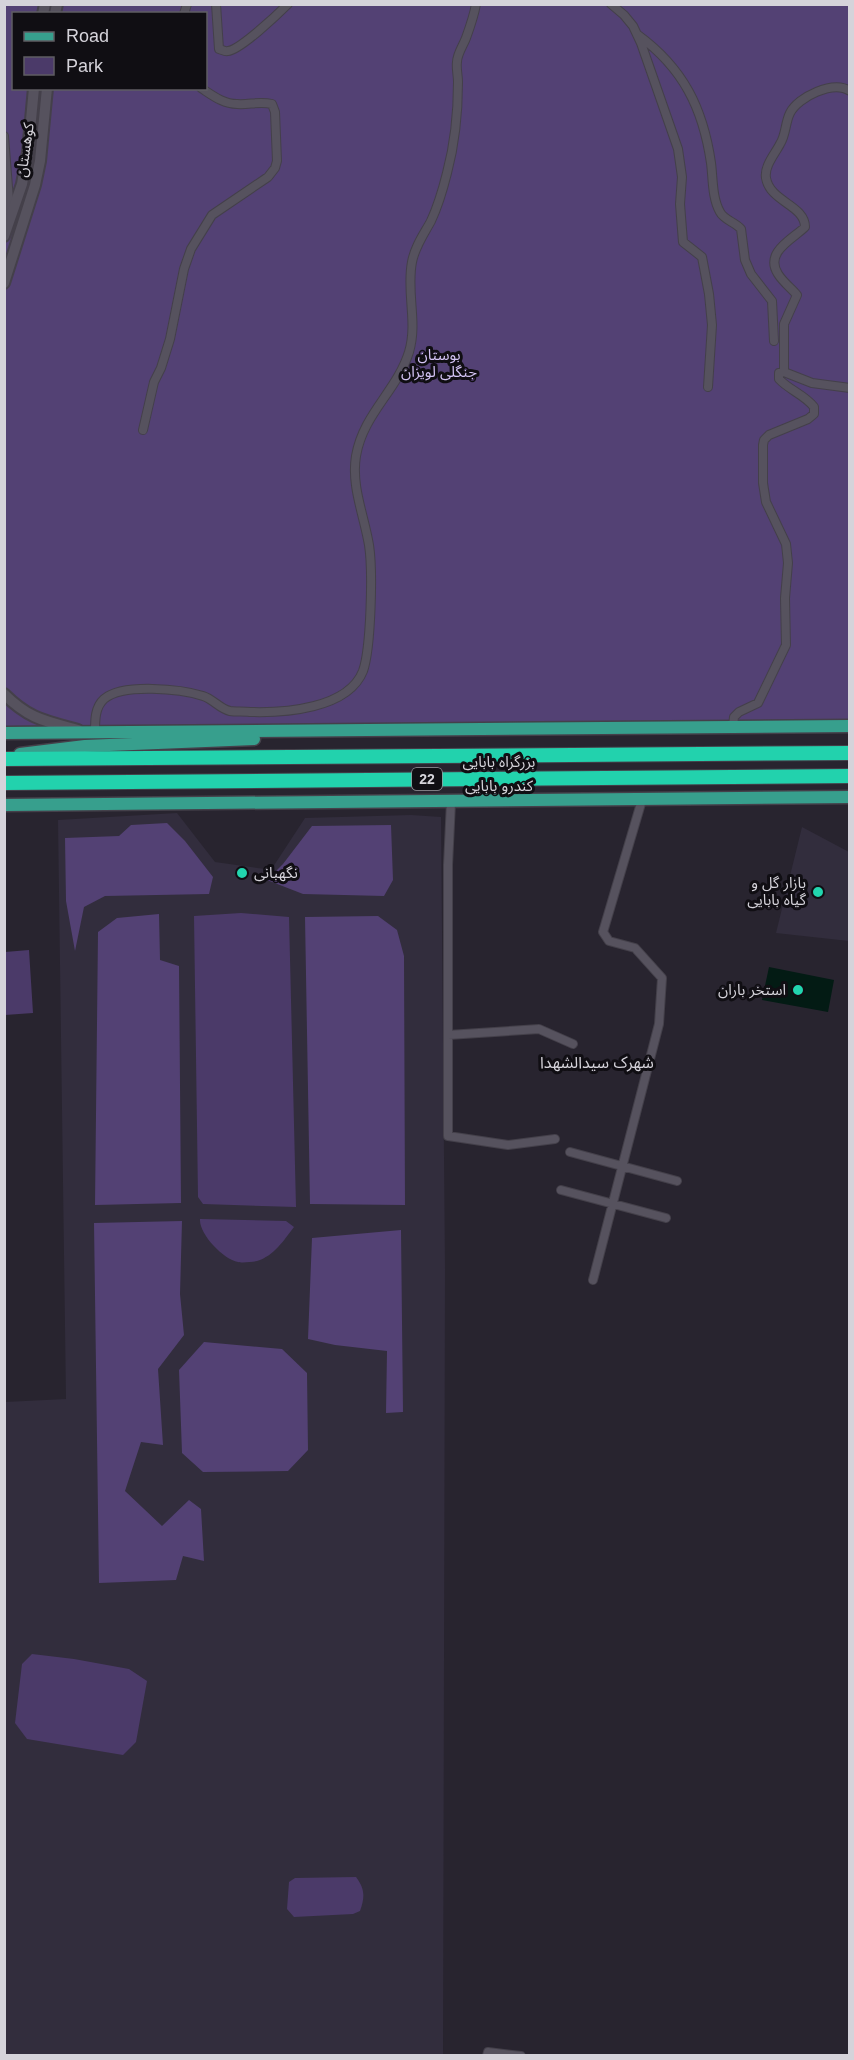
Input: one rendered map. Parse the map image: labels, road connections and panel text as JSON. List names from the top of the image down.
{
  "streets": {
    "highway": ["بزرگراه بابایی", "22"],
    "main road": ["کوهستان", "کندرو بابایی"]
  },
  "districts": ["شهرک سیدالشهدا"],
  "parks": ["بوستان جنگلی لویزان"],
  "places": ["نگهبانی", "بازار گل و گیاه بابایی", "استخر باران"],
  "legend": ["Road", "Park"]
}
